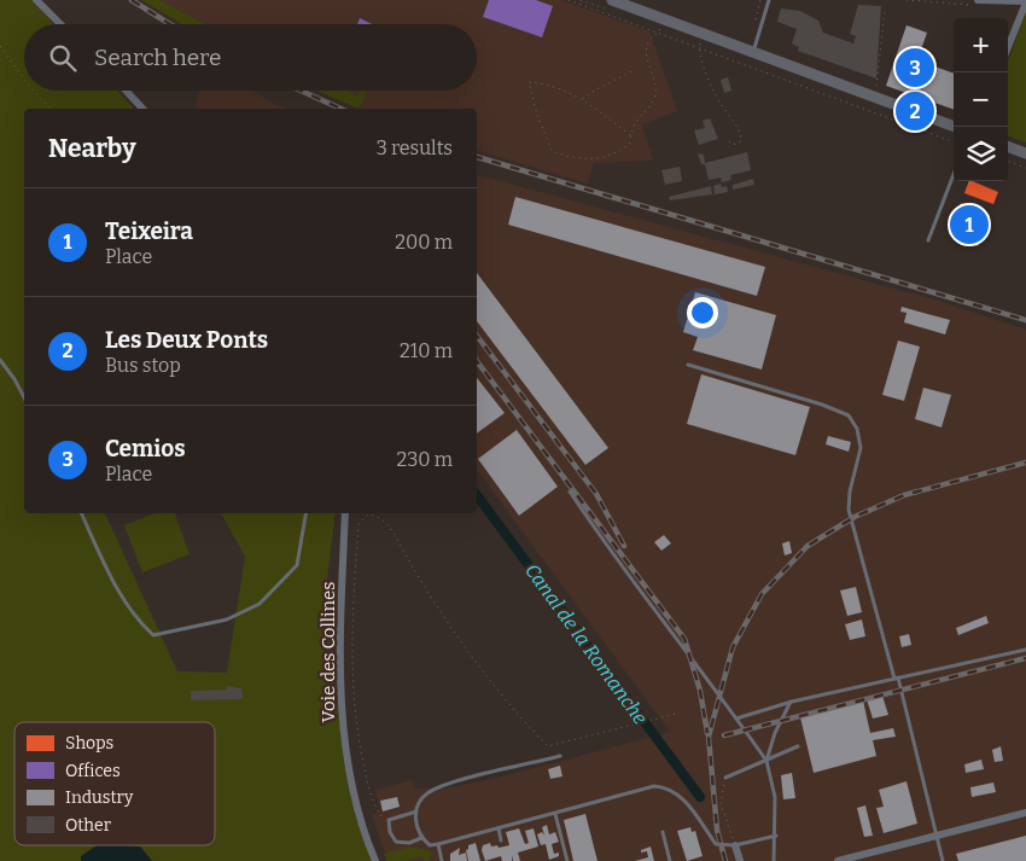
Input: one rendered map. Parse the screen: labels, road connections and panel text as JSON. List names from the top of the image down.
{
  "streets": {
    "street": ["Voie des Collines"]
  },
  "water": ["Canal de la Romanche"],
  "legend": [
    "Shops",
    "Offices",
    "Industry",
    "Other"
  ],
  "page": {
    "map_buttons": ["+", "−"],
    "search": "Search here",
    "pins": ["3", "2", "1"],
    "heading": ["Nearby", "3 results"],
    "list": [
      {
        "mark": "1",
        "name": "Teixeira",
        "note": "Place",
        "value": "200 m"
      },
      {
        "mark": "2",
        "name": "Les Deux Ponts",
        "note": "Bus stop",
        "value": "210 m"
      },
      {
        "mark": "3",
        "name": "Cemios",
        "note": "Place",
        "value": "230 m"
      }
    ]
  }
}
